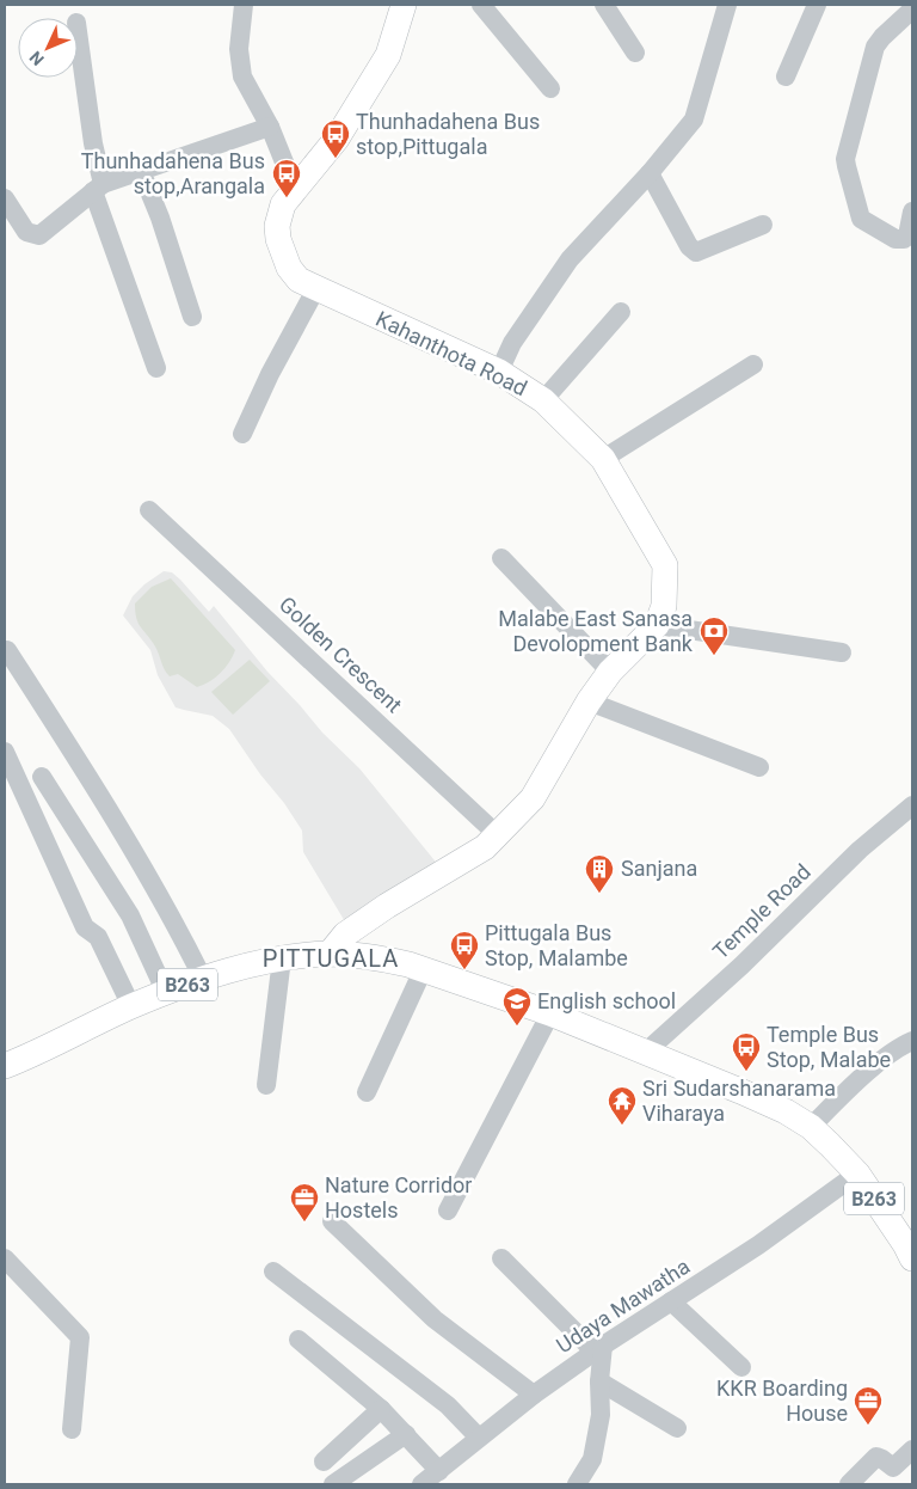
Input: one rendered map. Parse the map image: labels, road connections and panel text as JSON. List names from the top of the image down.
{
  "streets": {
    "main road": ["Kahanthota Road", "B263"],
    "street": ["Golden Crescent", "Temple Road", "Udaya Mawatha"]
  },
  "crossings": [
    ["Temple Road", "B263"],
    ["B263", "Udaya Mawatha"]
  ],
  "districts": ["PITTUGALA"],
  "places": {
    "bus stop": [
      "Thunhadahena Bus stop,Pittugala",
      "Thunhadahena Bus stop,Arangala",
      "Pittugala Bus Stop, Malambe",
      "Temple Bus Stop, Malabe"
    ],
    "bank": ["Malabe East Sanasa Devolopment Bank"],
    "building": ["Sanjana"],
    "school or university": ["English school"],
    "temple": ["Sri Sudarshanarama Viharaya"],
    "office": ["Nature Corridor Hostels", "KKR Boarding House"]
  },
  "north": "bottom left"
}
